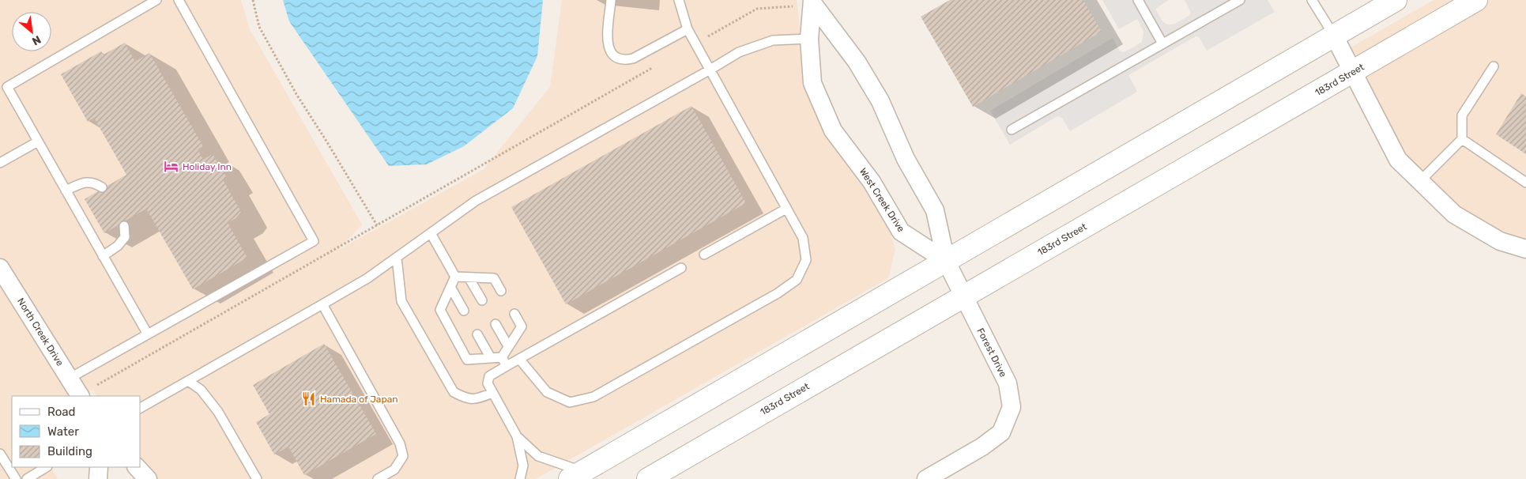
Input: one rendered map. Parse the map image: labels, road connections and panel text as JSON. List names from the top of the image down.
{
  "streets": {
    "street": [
      "183rd Street",
      "West Creek Drive",
      "North Creek Drive",
      "Forest Drive"
    ]
  },
  "crossings": [
    ["183rd Street", "Forest Drive"],
    ["West Creek Drive", "Forest Drive"]
  ],
  "places": {
    "hotel": ["Holiday Inn"],
    "restaurant": ["Hamada of Japan"]
  },
  "legend": ["Road", "Water", "Building"],
  "north": "bottom right"
}
